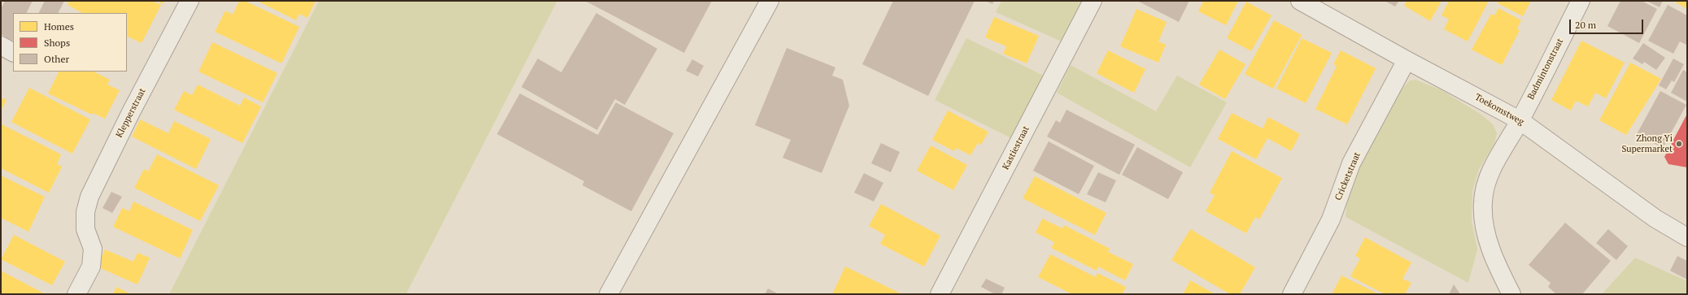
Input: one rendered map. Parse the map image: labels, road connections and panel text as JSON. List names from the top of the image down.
{
  "streets": {
    "street": [
      "Badmintonstraat",
      "Toekomstweg",
      "Klepperstraat",
      "Kastiestraat",
      "Cricketstraat"
    ]
  },
  "crossings": [
    ["Badmintonstraat", "Toekomstweg"],
    ["Toekomstweg", "Cricketstraat"]
  ],
  "places": ["Zhong Yi Supermarket"],
  "legend": ["Homes", "Shops", "Other"],
  "scale_bar": "20 m"
}
